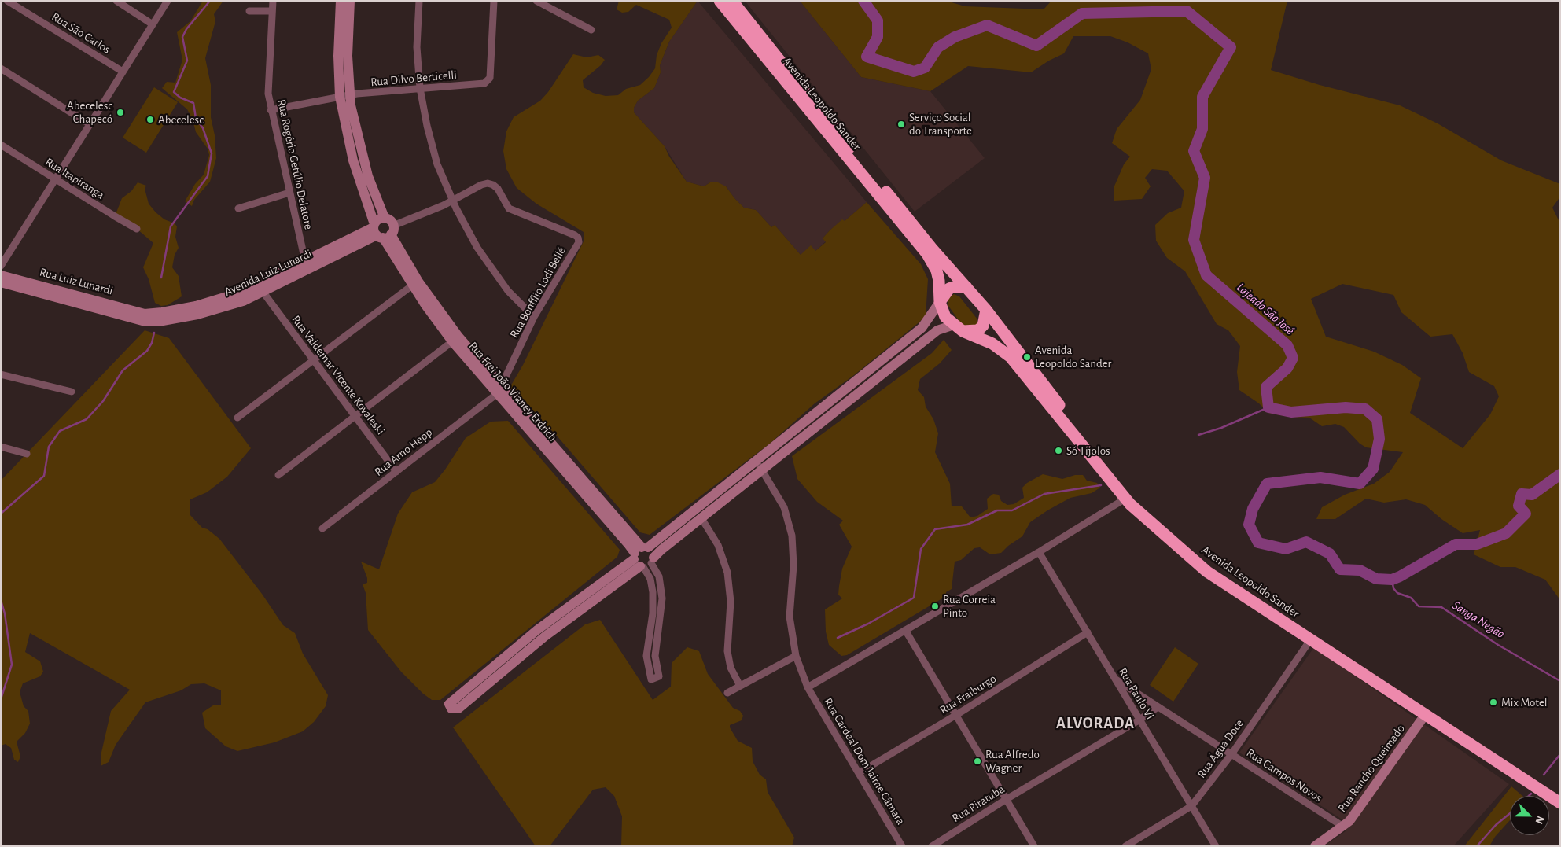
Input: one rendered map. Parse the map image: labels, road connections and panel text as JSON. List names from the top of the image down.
{
  "streets": {
    "highway": ["Avenida Leopoldo Sander"],
    "street": [
      "Rua São Carlos",
      "Rua Dilvo Berticelli",
      "Rua Rogério Getúlio Delatore",
      "Rua Itapiranga",
      "Avenida Luiz Lunardi",
      "Rua Luiz Lunardi",
      "Rua Bonfílio Lodi Bellé",
      "Rua Valdemar Vicente Kovaleski",
      "Rua Frei João Vianey Erdrich",
      "Rua Arno Hepp",
      "Rua Paulo VI",
      "Rua Fraiburgo",
      "Rua Água Doce",
      "Rua Cardeal Dom Jaime Câmara",
      "Rua Rancho Queimado",
      "Rua Campos Novos",
      "Rua Piratuba"
    ]
  },
  "crossings": [
    ["Rua Dilvo Berticelli", "Rua Rogério Getúlio Delatore"],
    ["Rua Dilvo Berticelli", "Rua Frei João Vianey Erdrich"],
    ["Avenida Leopoldo Sander", "Rua Água Doce"],
    ["Avenida Leopoldo Sander", "Rua Rancho Queimado"],
    ["Rua Rogério Getúlio Delatore", "Avenida Luiz Lunardi"],
    ["Avenida Luiz Lunardi", "Rua Luiz Lunardi"],
    ["Avenida Luiz Lunardi", "Rua Valdemar Vicente Kovaleski"],
    ["Avenida Luiz Lunardi", "Rua Frei João Vianey Erdrich"],
    ["Rua Bonfílio Lodi Bellé", "Rua Frei João Vianey Erdrich"],
    ["Rua Bonfílio Lodi Bellé", "Rua Arno Hepp"],
    ["Rua Valdemar Vicente Kovaleski", "Rua Arno Hepp"],
    ["Rua Frei João Vianey Erdrich", "Rua Arno Hepp"],
    ["Rua Paulo VI", "Rua Fraiburgo"],
    ["Rua Paulo VI", "Rua Água Doce"],
    ["Rua Paulo VI", "Rua Campos Novos"],
    ["Rua Paulo VI", "Rua Piratuba"],
    ["Rua Fraiburgo", "Rua Cardeal Dom Jaime Câmara"],
    ["Rua Água Doce", "Rua Campos Novos"],
    ["Rua Rancho Queimado", "Rua Campos Novos"],
    ["Rua Campos Novos", "Rua Piratuba"]
  ],
  "districts": ["ALVORADA"],
  "water": ["Lajeado São José", "Sanga Negão"],
  "places": [
    "Abecelesc Chapecó",
    "Abecelesc",
    "Serviço Social do Transporte",
    "Avenida Leopoldo Sander",
    "Só Tijolos",
    "Rua Correia Pinto",
    "Mix Motel",
    "Rua Alfredo Wagner"
  ],
  "north": "bottom right"
}
